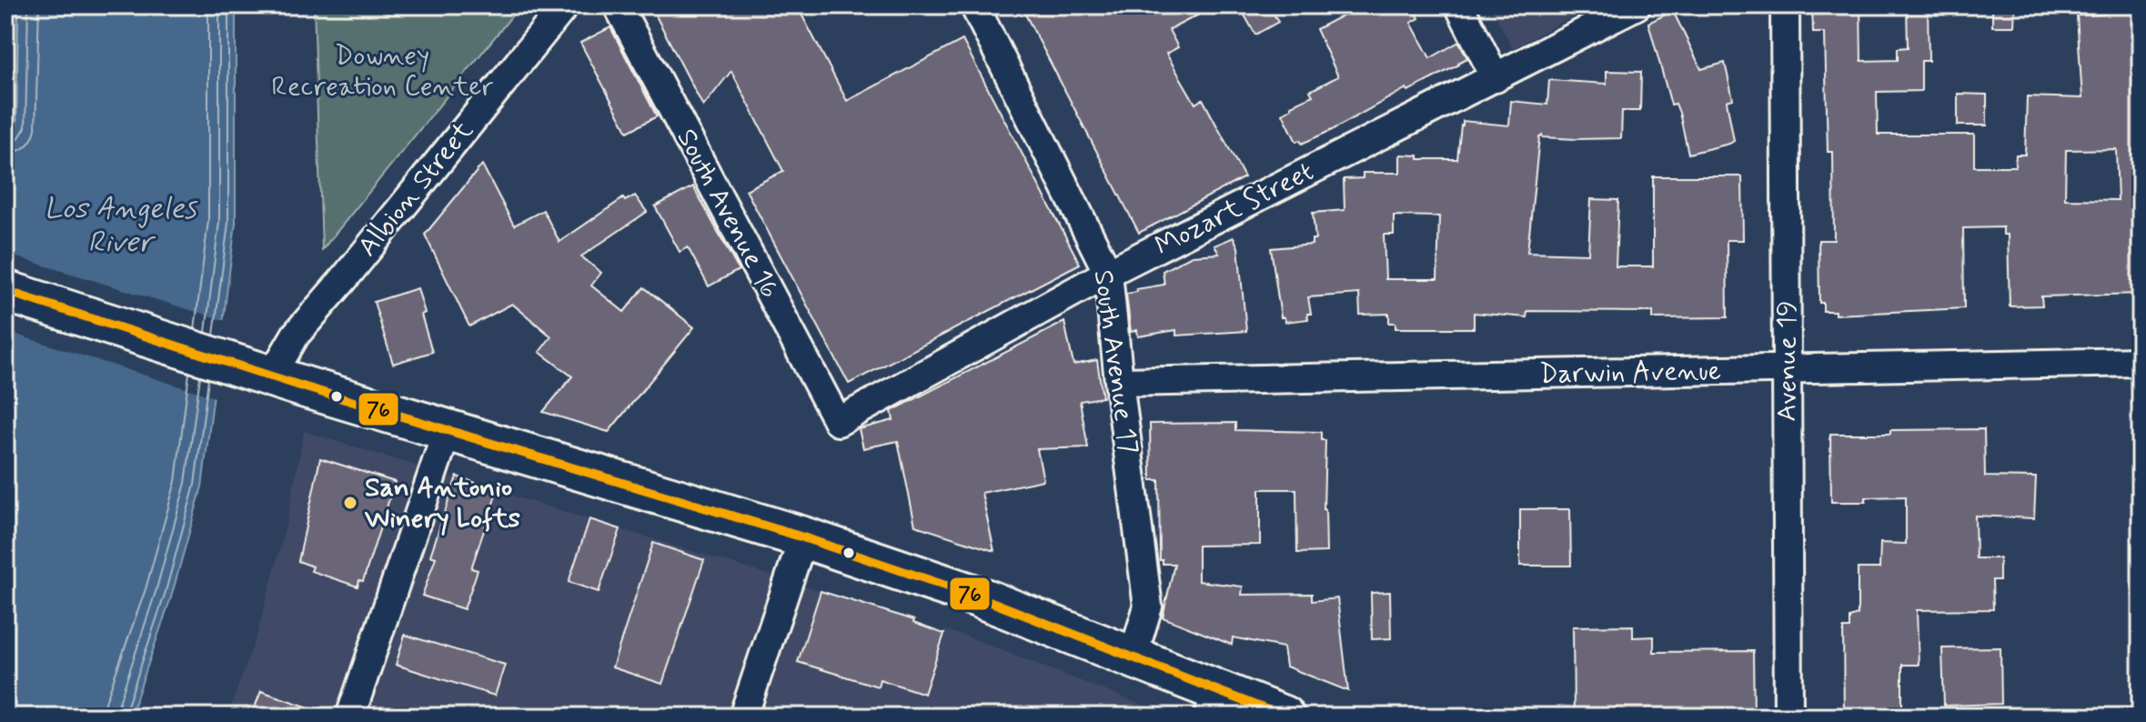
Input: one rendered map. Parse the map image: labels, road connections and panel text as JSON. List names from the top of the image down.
{
  "streets": {
    "street": [
      "Albion Street",
      "Mozart Street",
      "South Avenue 16",
      "Avenue 19",
      "South Avenue 17",
      "Darwin Avenue"
    ]
  },
  "crossings": [
    ["Mozart Street", "South Avenue 16"],
    ["Mozart Street", "South Avenue 17"],
    ["Avenue 19", "Darwin Avenue"],
    ["South Avenue 17", "Darwin Avenue"]
  ],
  "water": ["Los Angeles River"],
  "parks": ["Downey Recreation Center"],
  "places": ["San Antonio Winery Lofts"],
  "lines": ["transit line 76"]
}
